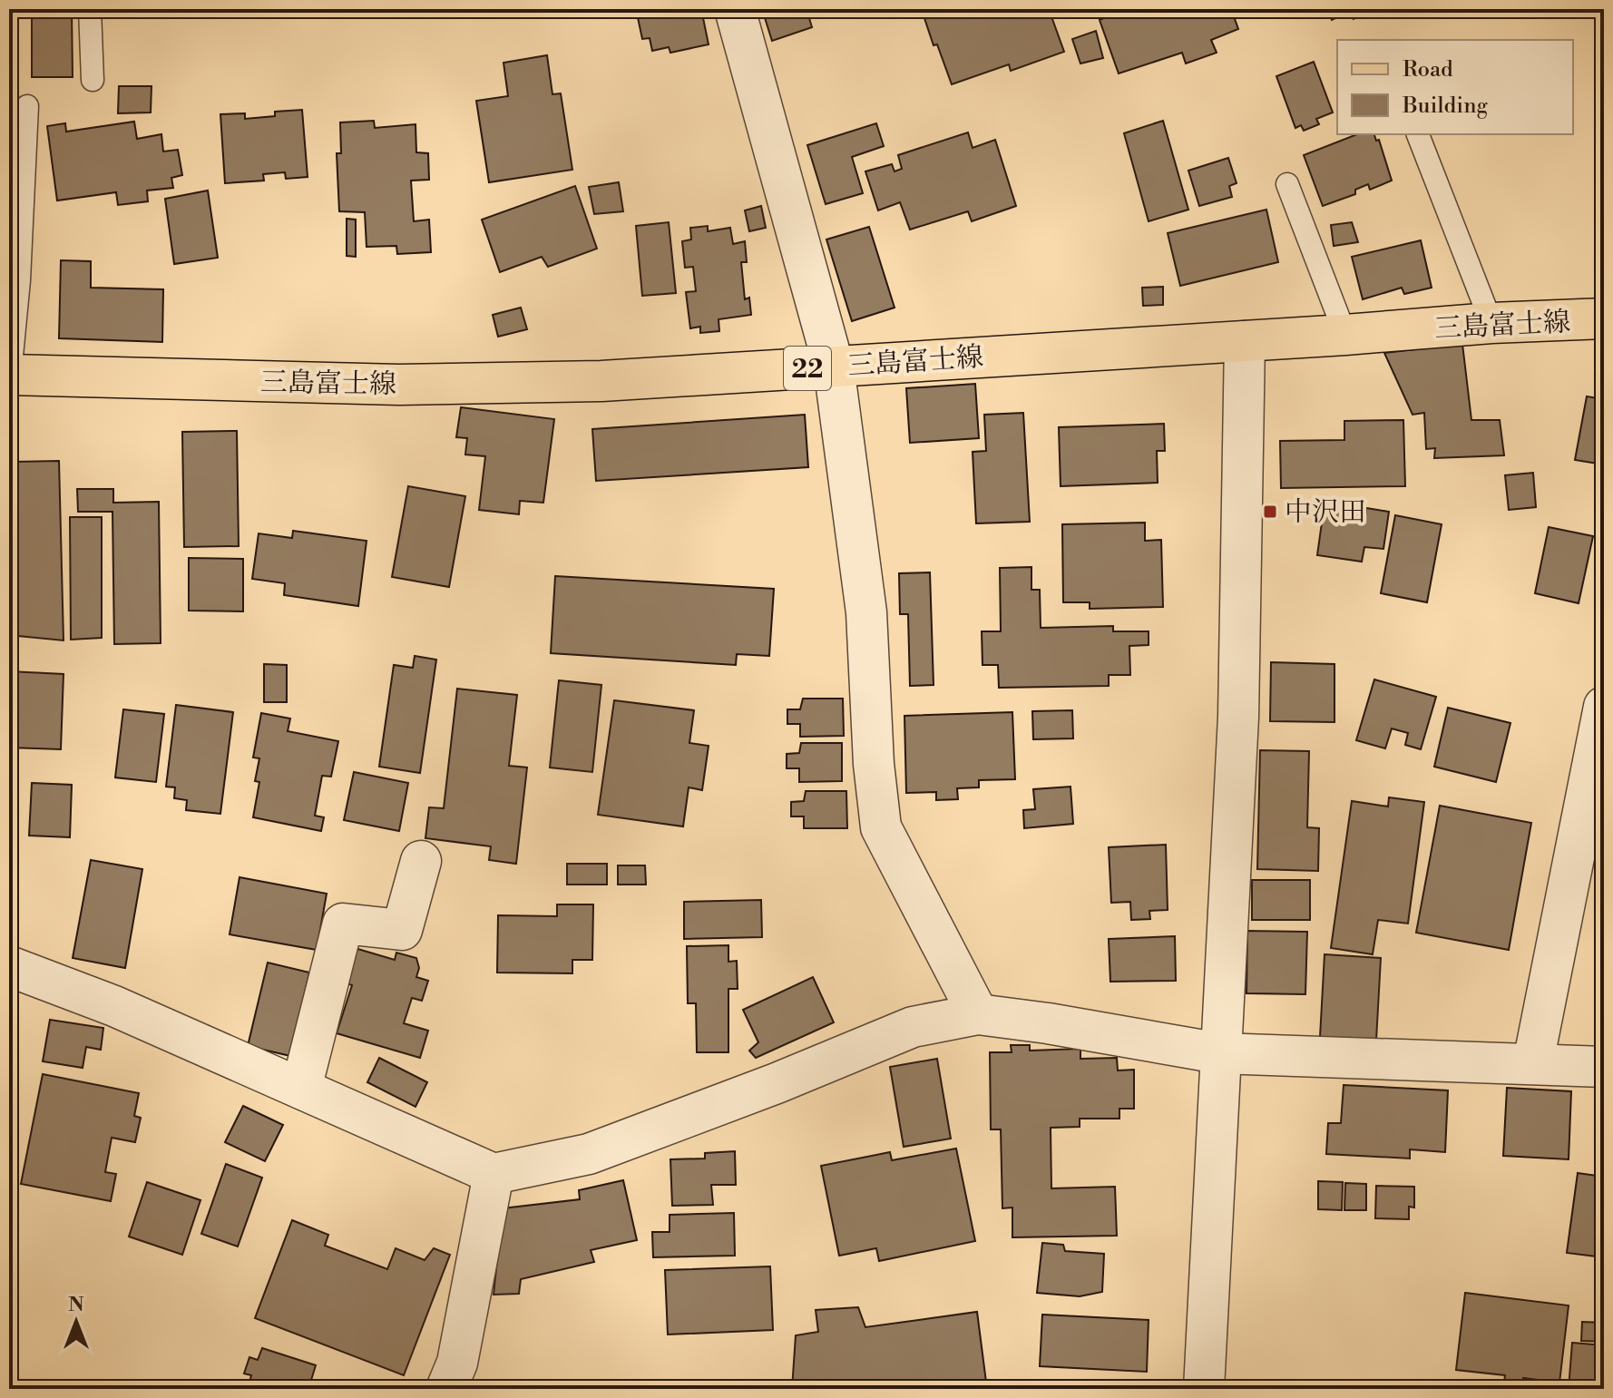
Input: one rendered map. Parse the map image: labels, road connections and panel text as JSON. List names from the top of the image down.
{
  "streets": {
    "main road": ["三島富士線", "22"]
  },
  "places": {
    "transit": ["中沢田"]
  },
  "legend": ["Road", "Building"],
  "north": "top"
}
